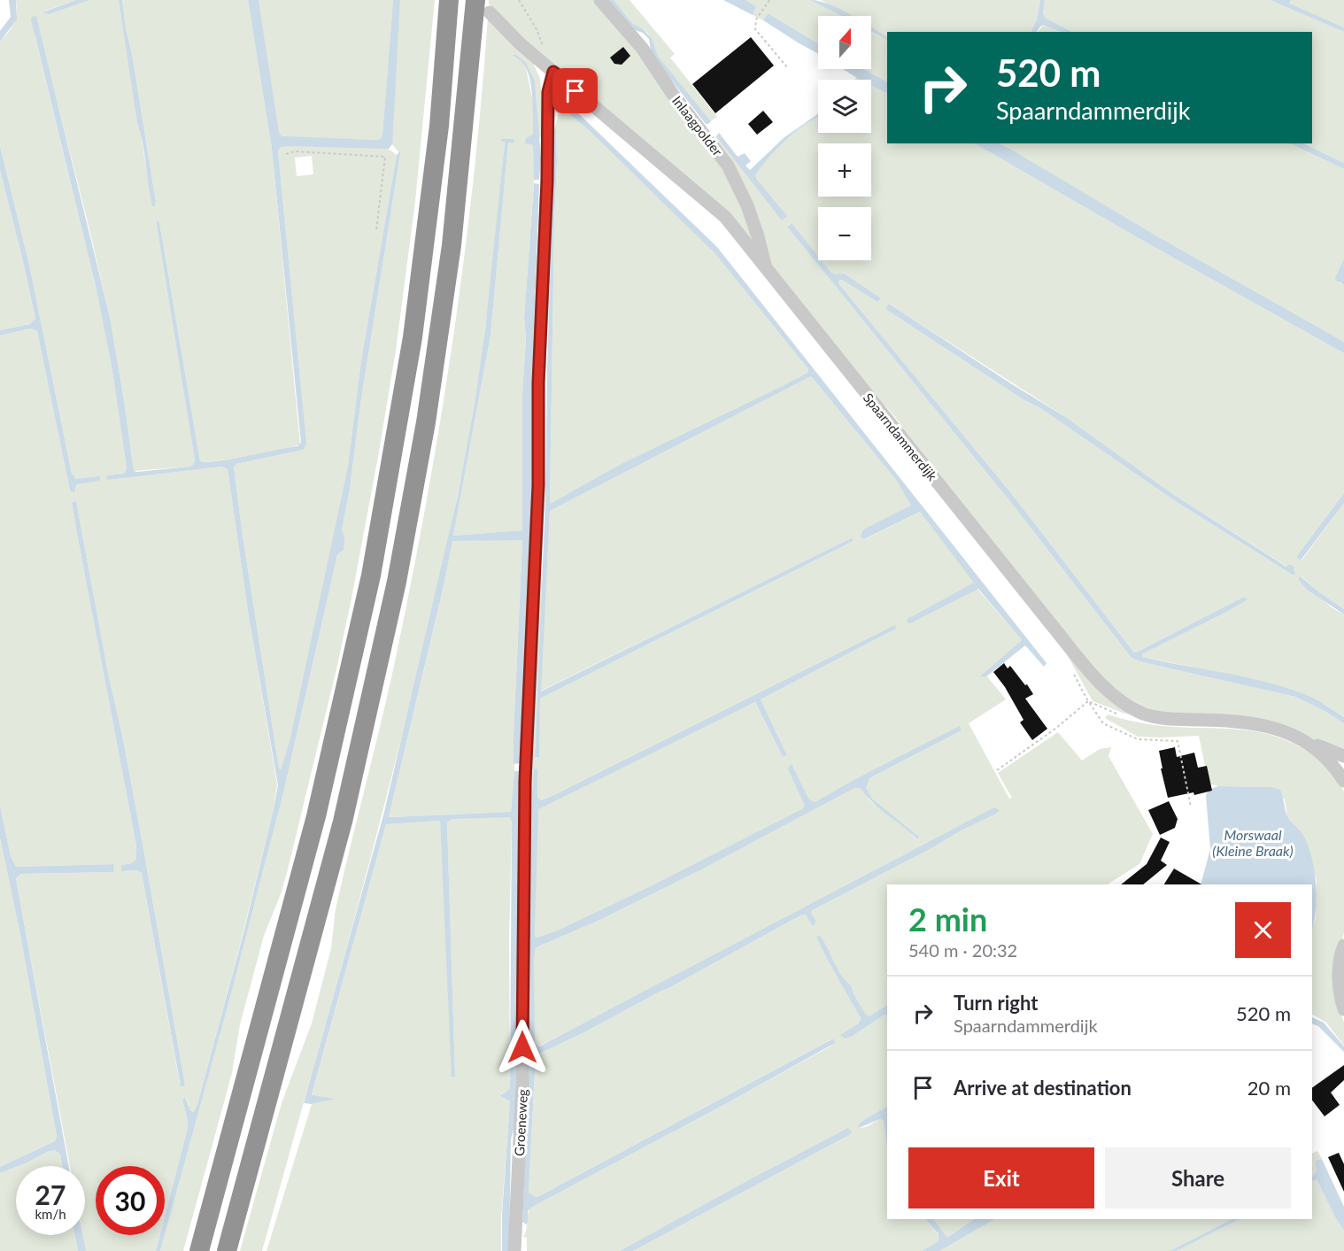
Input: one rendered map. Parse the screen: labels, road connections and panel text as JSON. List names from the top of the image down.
{
  "streets": {
    "street": ["Inlaagpolder", "Spaarndammerdijk", "Groeneweg"]
  },
  "crossings": [
    ["Inlaagpolder", "Spaarndammerdijk"],
    ["Spaarndammerdijk", "Groeneweg"]
  ],
  "water": ["Morswaal (Kleine Braak)"],
  "north": "top",
  "page": {
    "map_buttons": ["+", "−"],
    "turn": ["520 m", "Spaarndammerdijk"],
    "heading": ["2 min", "540 m · 20:32"],
    "list": [
      {
        "name": "Turn right",
        "note": "Spaarndammerdijk",
        "value": "520 m"
      },
      {
        "name": "Arrive at destination",
        "value": "20 m"
      }
    ],
    "buttons": ["Exit", "Share"],
    "speed": "27 km/h",
    "limit": "30"
  }
}
